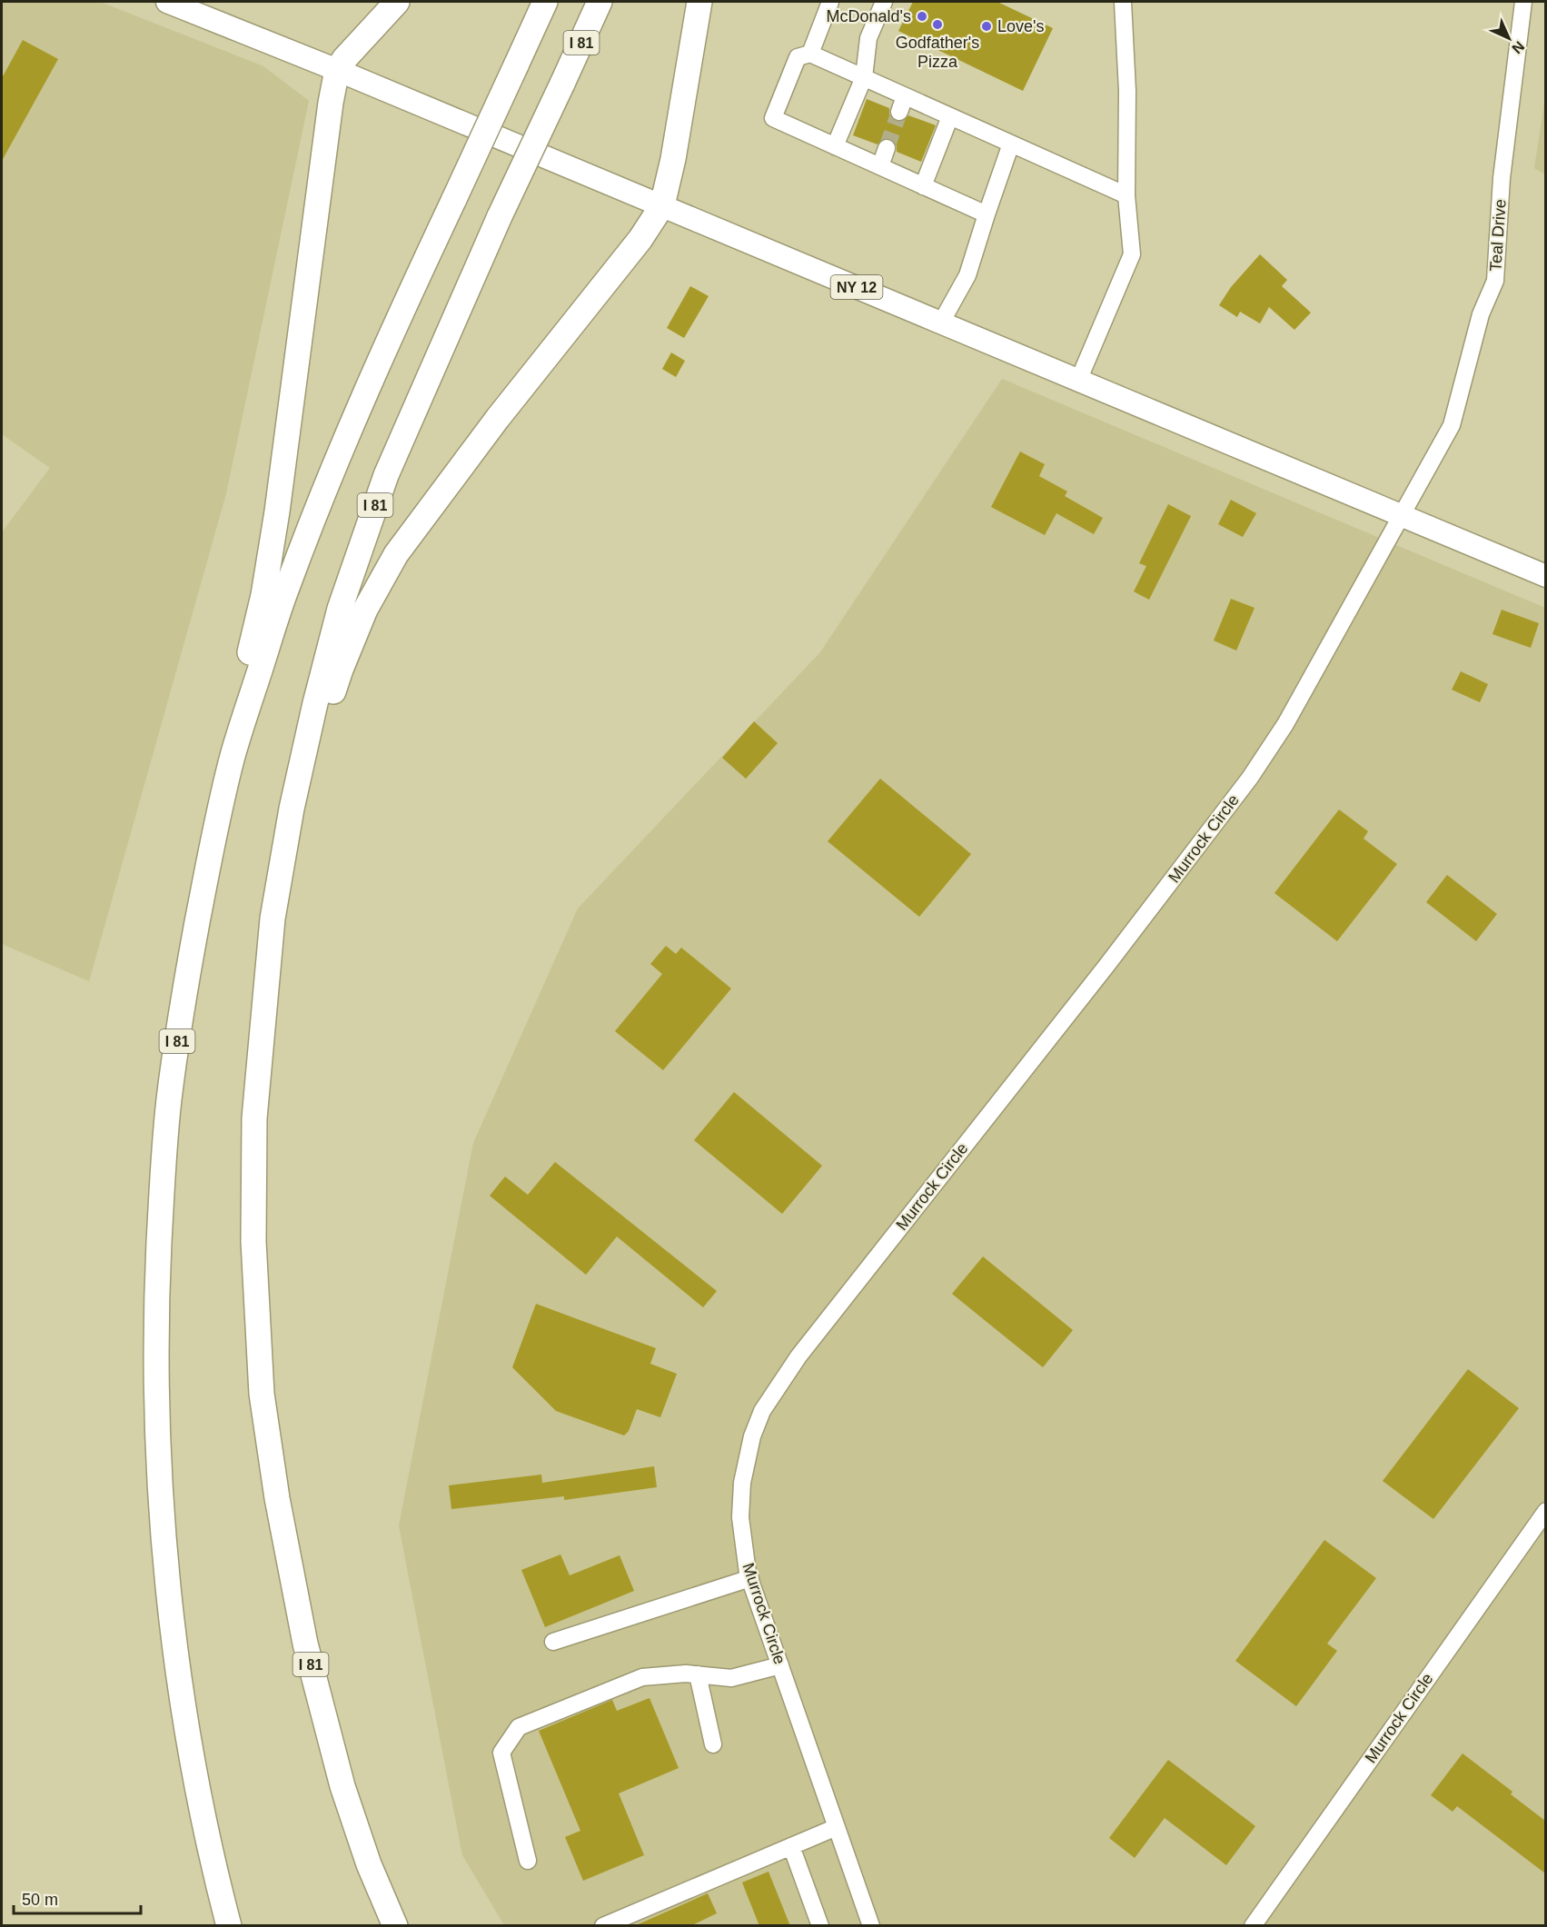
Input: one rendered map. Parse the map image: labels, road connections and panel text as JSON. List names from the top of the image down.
{
  "streets": {
    "highway": ["I 81"],
    "main road": ["NY 12"],
    "street": ["Teal Drive", "Murrock Circle"]
  },
  "crossings": [
    ["Teal Drive", "NY 12"],
    ["Teal Drive", "Murrock Circle"],
    ["NY 12", "Murrock Circle"]
  ],
  "places": ["McDonald's", "Godfather's Pizza", "Love's"],
  "scale_bar": "50 m",
  "north": "bottom right"
}
